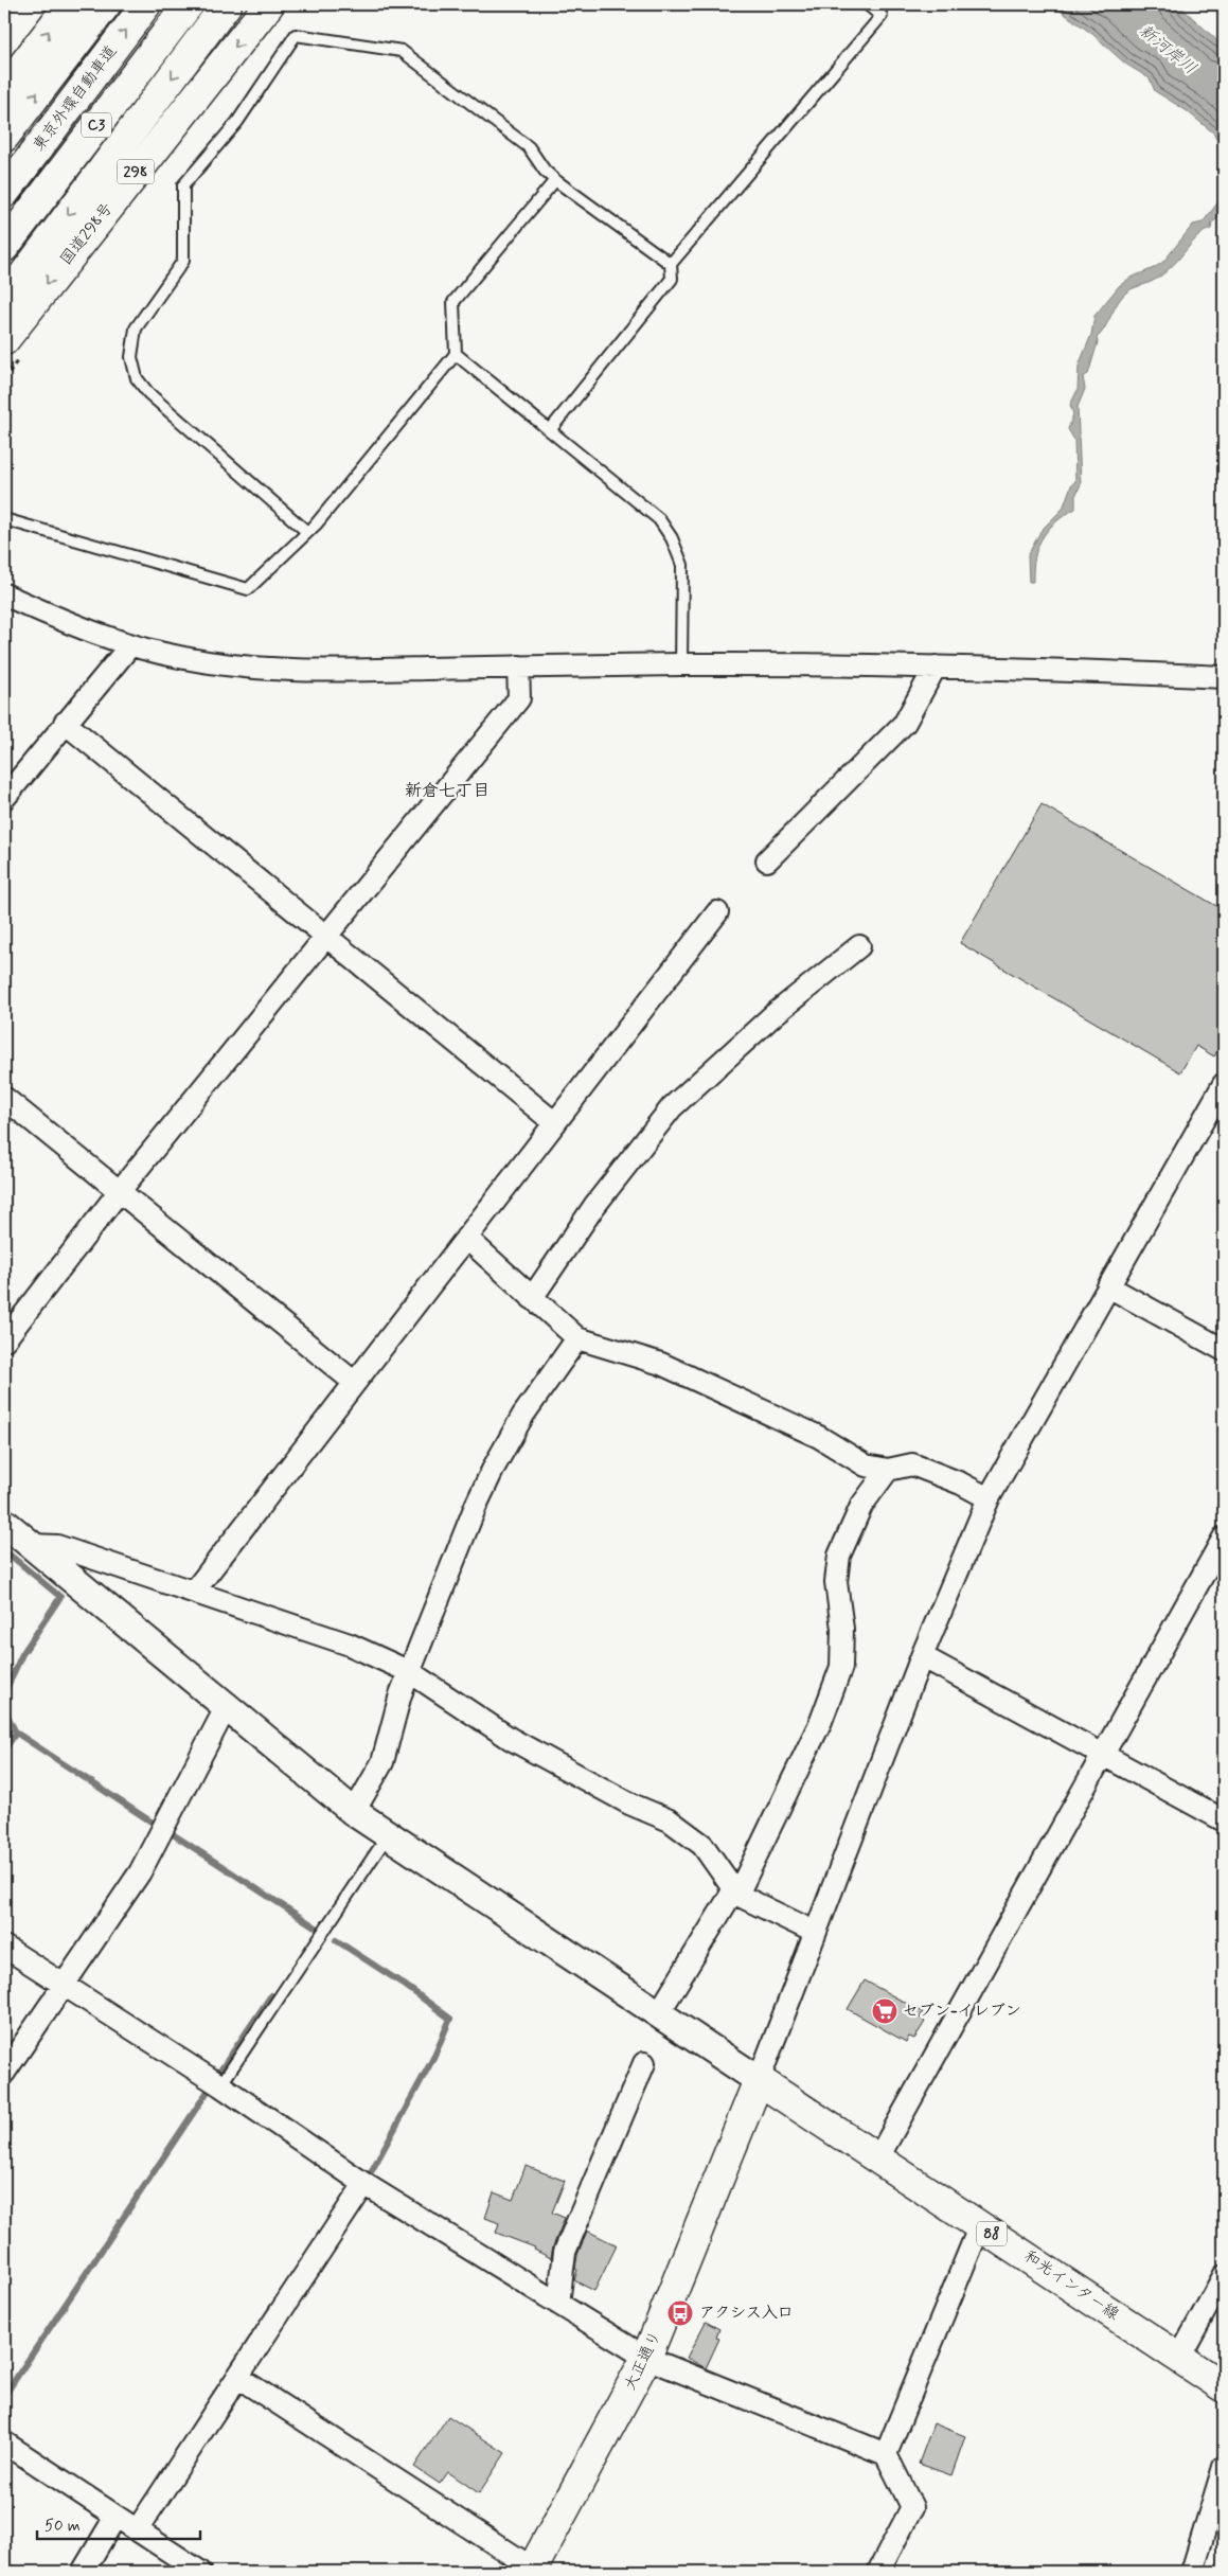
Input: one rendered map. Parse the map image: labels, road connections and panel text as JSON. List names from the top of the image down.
{
  "streets": {
    "main road": [
      "東京外環自動車道",
      "C3",
      "298",
      "国道298号",
      "88",
      "和光インター線",
      "大正通り"
    ]
  },
  "crossings": [
    ["和光インター線", "大正通り"]
  ],
  "districts": ["新倉七丁目"],
  "water": ["新河岸川"],
  "places": {
    "supermarket": ["セブン-イレブン"],
    "bus stop": ["アクシス入口"]
  },
  "scale_bar": "50 m"
}
